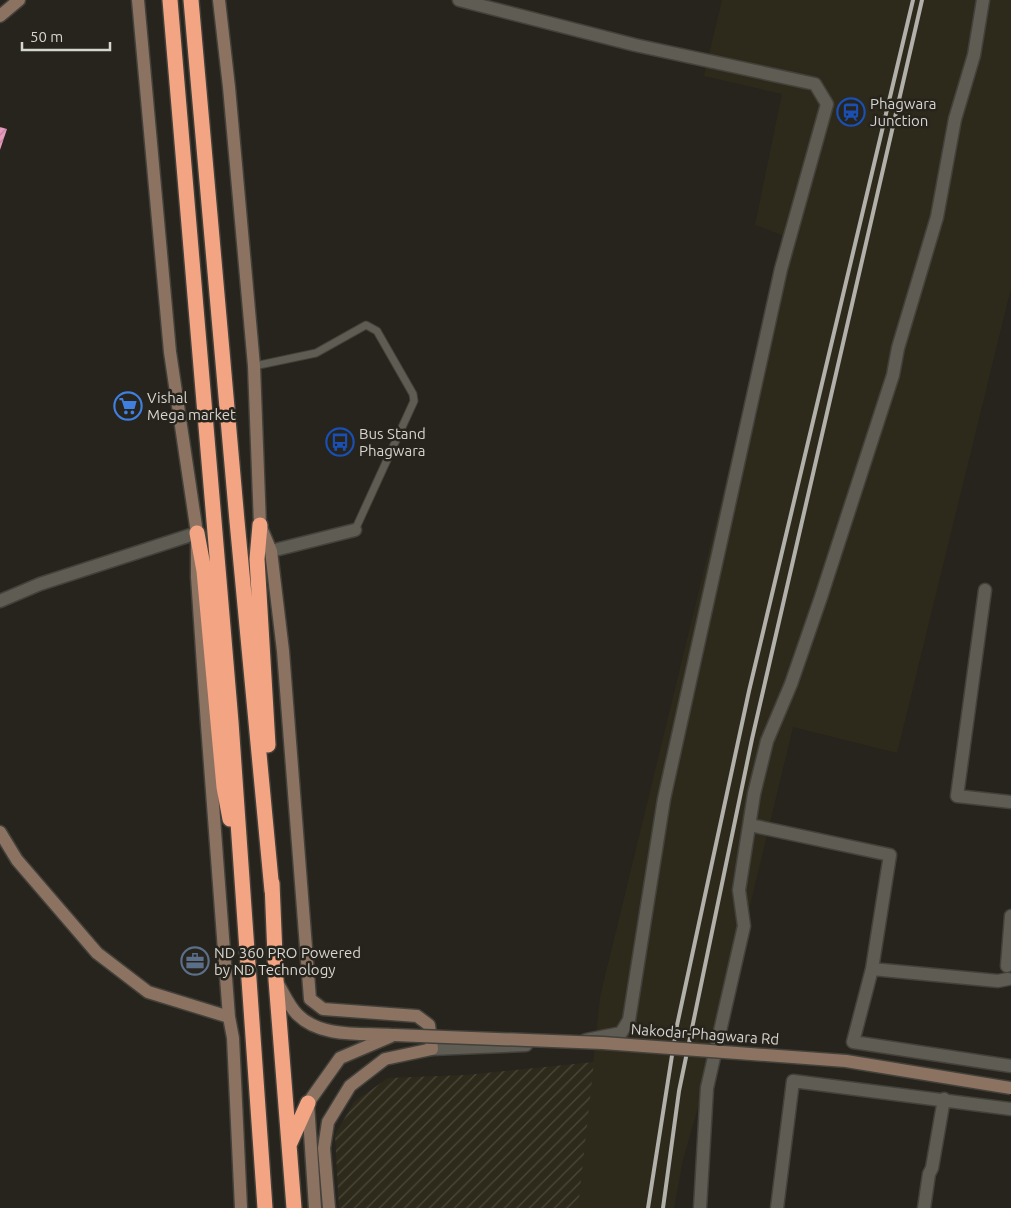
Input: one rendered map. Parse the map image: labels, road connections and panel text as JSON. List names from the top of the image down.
{
  "streets": {
    "main road": ["Nakodar-Phagwara Rd"]
  },
  "places": {
    "station": ["Phagwara Junction"],
    "supermarket": ["Vishal Mega market"],
    "bus stop": ["Bus Stand Phagwara"],
    "office": ["ND 360 PRO Powered by ND Technology"]
  },
  "scale_bar": "50 m"
}
